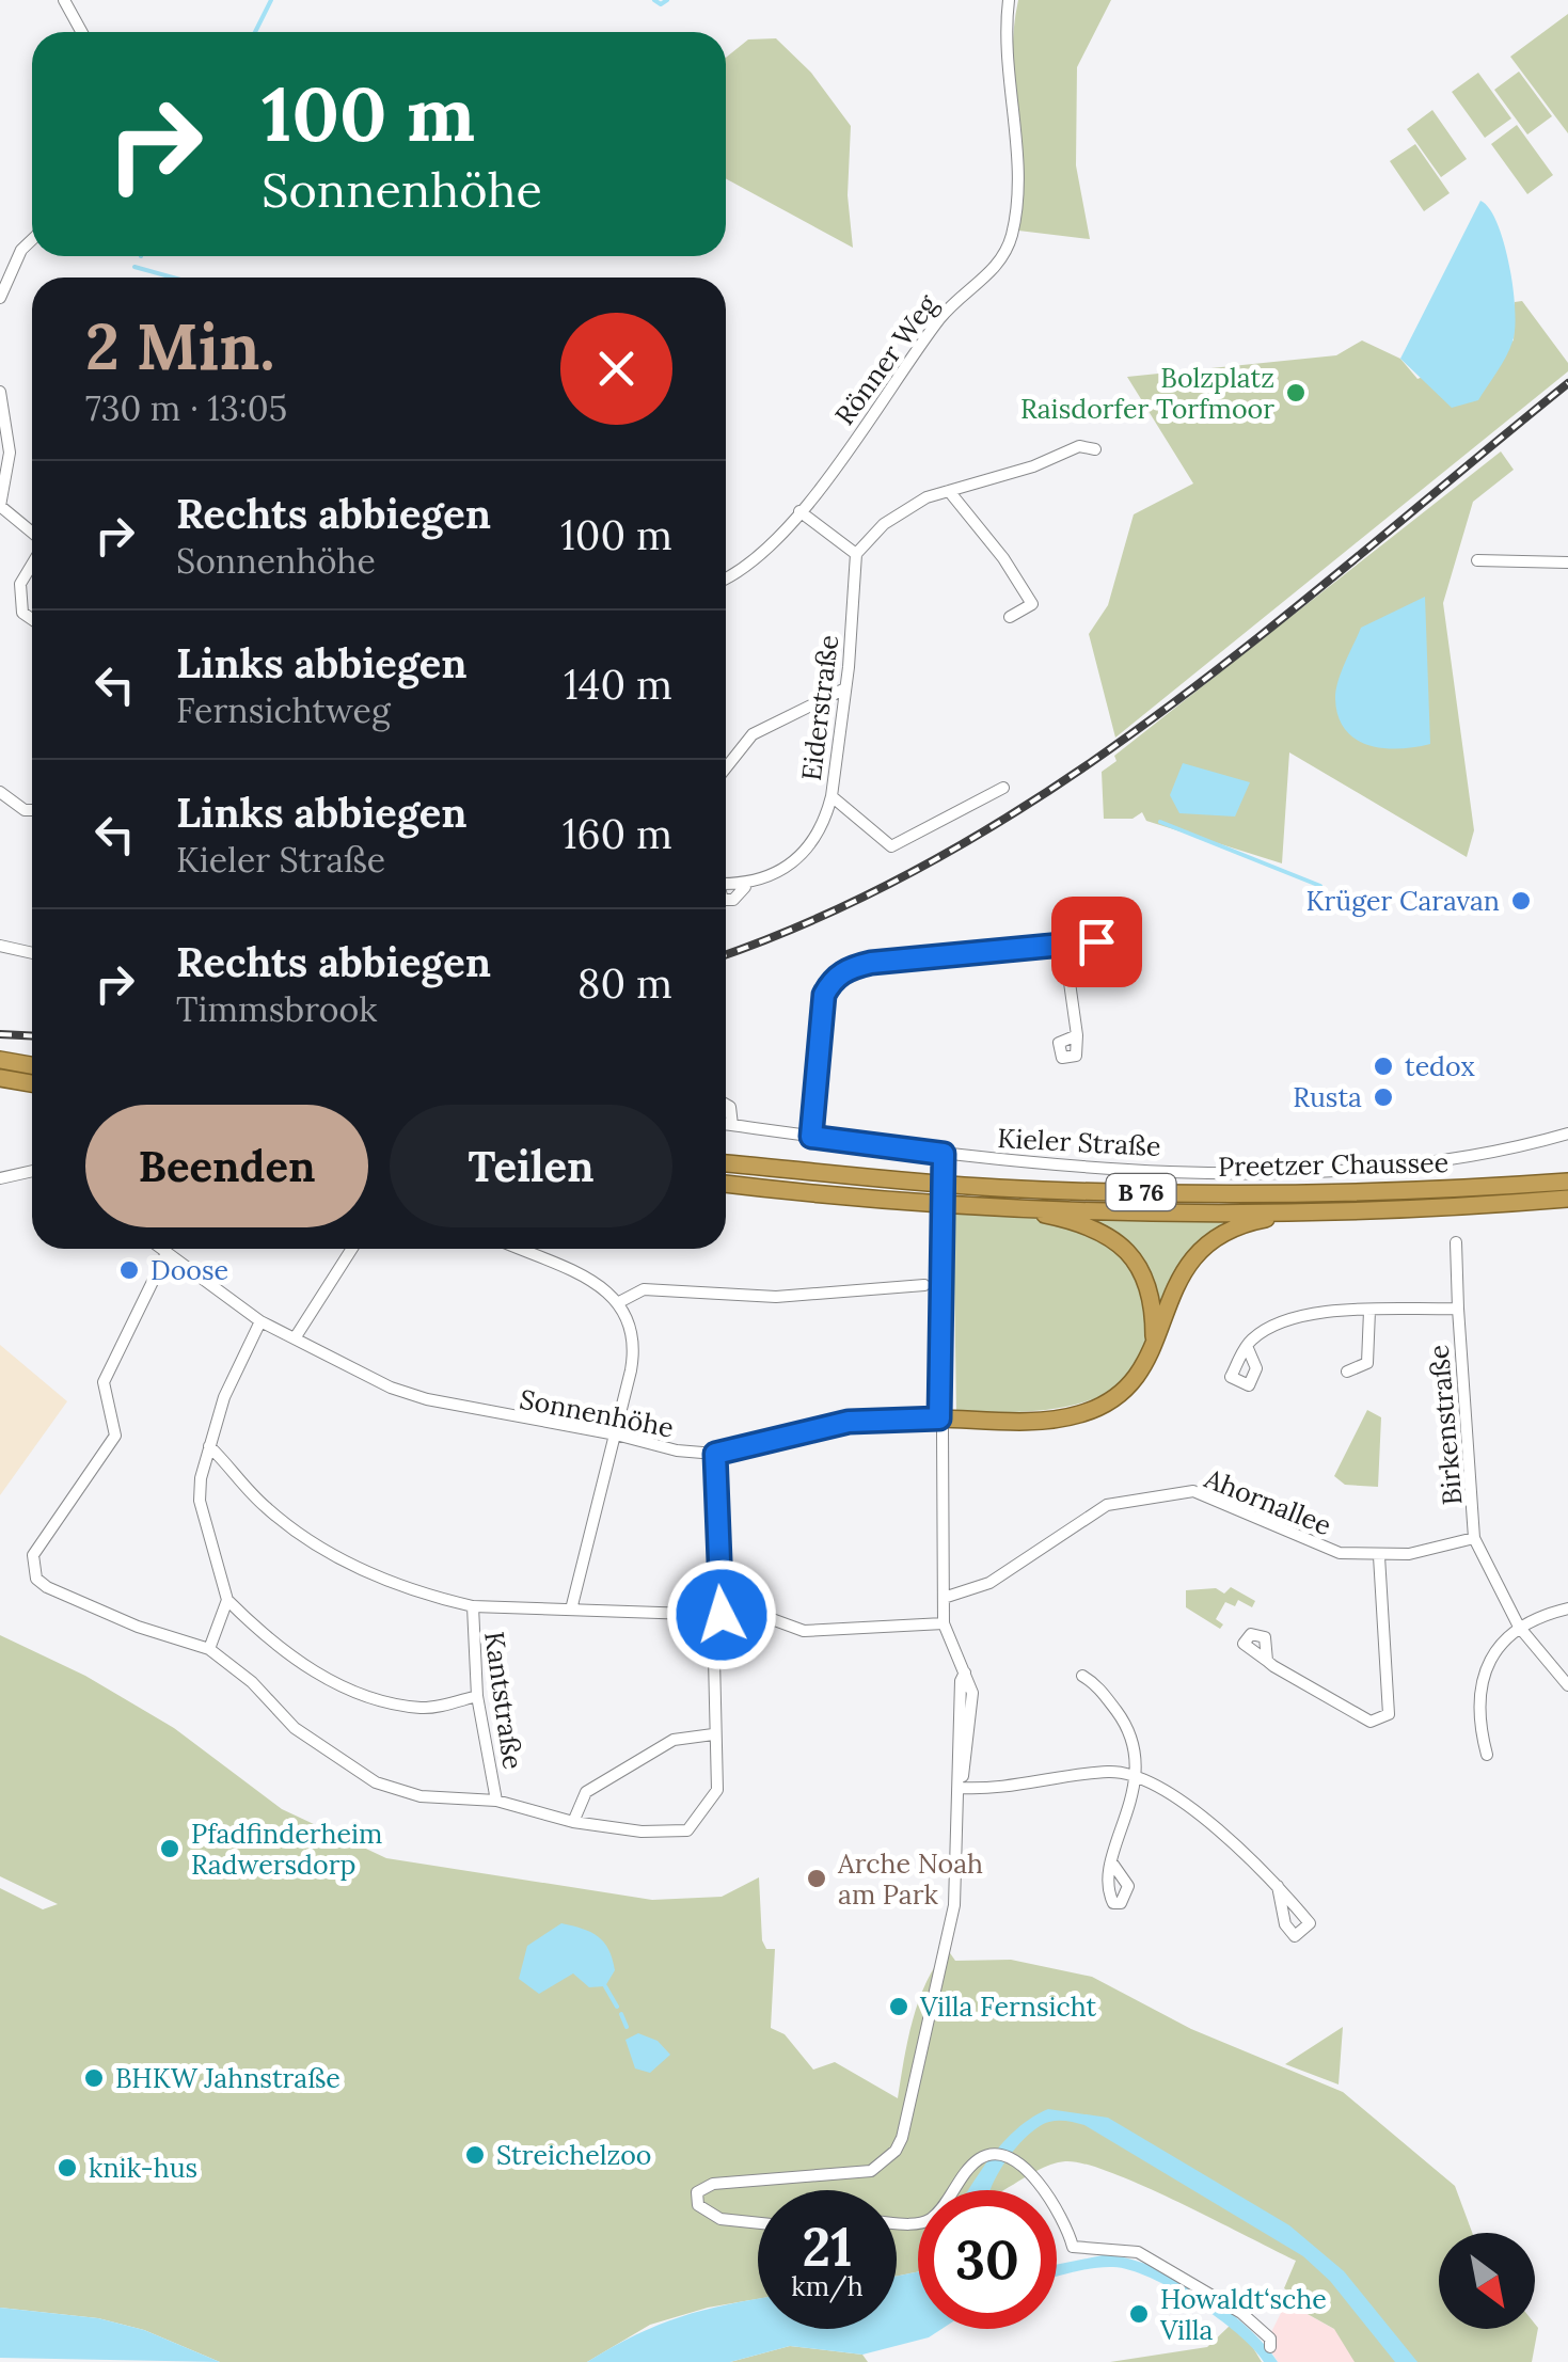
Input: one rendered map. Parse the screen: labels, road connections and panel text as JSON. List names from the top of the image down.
{
  "streets": {
    "highway": ["Preetzer Chaussee", "B 76"],
    "street": [
      "Rönner Weg",
      "Eiderstraße",
      "Kieler Straße",
      "Sonnenhöhe",
      "Birkenstraße",
      "Ahornallee",
      "Kantstraße"
    ]
  },
  "crossings": [
    ["Preetzer Chaussee", "B 76"],
    ["B 76", "Sonnenhöhe"],
    ["Birkenstraße", "Ahornallee"]
  ],
  "places": [
    "Bolzplatz Raisdorfer Torfmoor",
    "Krüger Caravan",
    "tedox",
    "Rusta",
    "Doose",
    "Pfadfinderheim Radwersdorp",
    "Arche Noah am Park",
    "Villa Fernsicht",
    "BHKW Jahnstraße",
    "Streichelzoo",
    "knik-hus",
    "Howaldt‘sche Villa"
  ],
  "north": "bottom right",
  "page": {
    "turn": ["100 m", "Sonnenhöhe"],
    "heading": ["2 Min.", "730 m · 13:05"],
    "list": [
      {
        "name": "Rechts abbiegen",
        "note": "Sonnenhöhe",
        "value": "100 m"
      },
      {
        "name": "Links abbiegen",
        "note": "Fernsichtweg",
        "value": "140 m"
      },
      {
        "name": "Links abbiegen",
        "note": "Kieler Straße",
        "value": "160 m"
      },
      {
        "name": "Rechts abbiegen",
        "note": "Timmsbrook",
        "value": "80 m"
      }
    ],
    "buttons": ["Beenden", "Teilen"],
    "speed": "21 km/h",
    "limit": "30"
  }
}
